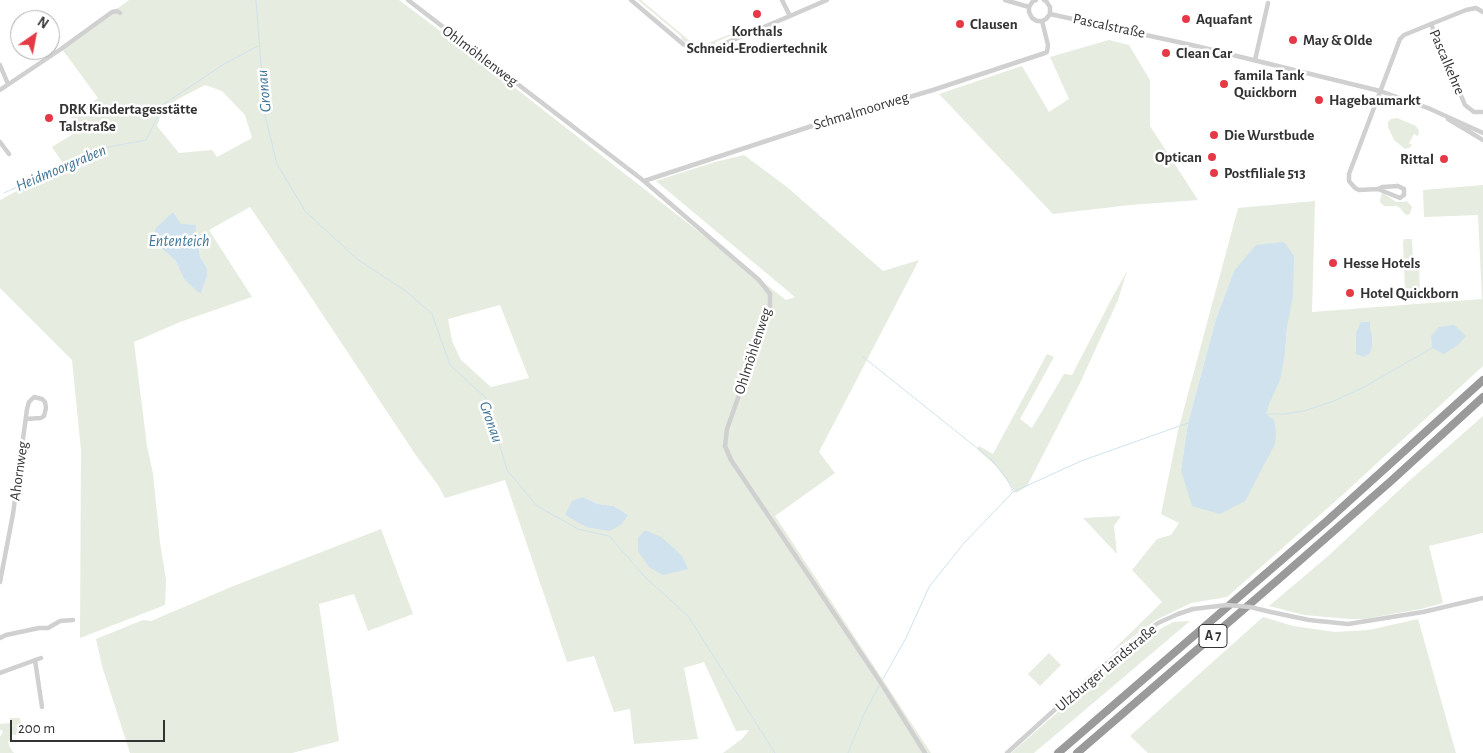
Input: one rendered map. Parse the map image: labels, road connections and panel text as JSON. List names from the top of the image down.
{
  "streets": {
    "highway": ["A 7"],
    "street": [
      "Pascalstraße",
      "Ohlmöhlenweg",
      "Pascalkehre",
      "Schmalmoorweg",
      "Ahornweg",
      "Ulzburger Landstraße"
    ]
  },
  "crossings": [
    ["Ohlmöhlenweg", "Schmalmoorweg"]
  ],
  "water": ["Gronau", "Heidmoorgraben", "Ententeich"],
  "places": [
    "Korthals Schneid-Erodiertechnik",
    "Aquafant",
    "Clausen",
    "May & Olde",
    "Clean Car",
    "famila Tank Quickborn",
    "Hagebaumarkt",
    "DRK Kindertagesstätte Talstraße",
    "Die Wurstbude",
    "Optican",
    "Rittal",
    "Postfiliale 513",
    "Hesse Hotels",
    "Hotel Quickborn"
  ],
  "scale_bar": "200 m",
  "north": "top right"
}
